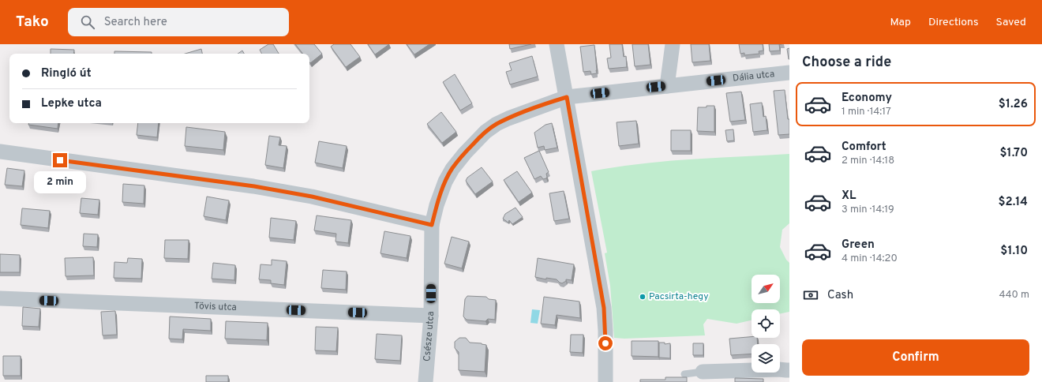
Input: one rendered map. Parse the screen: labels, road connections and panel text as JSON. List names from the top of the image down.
{
  "streets": {
    "street": ["Dália utca", "Tövis utca", "Csésze utca"]
  },
  "crossings": [
    ["Dália utca", "Csésze utca"],
    ["Tövis utca", "Csésze utca"]
  ],
  "places": ["Pacsirta-hegy"],
  "north": "top right",
  "page": {
    "header": "Tako",
    "search": "Search here",
    "nav": ["Map", "Directions", "Saved"],
    "heading": "Choose a ride",
    "banner": ["Ringló út", "Lepke utca"],
    "list": [
      {
        "name": "Economy",
        "note": "1 min · 14:17",
        "value": "$1.26"
      },
      {
        "name": "Comfort",
        "note": "2 min · 14:18",
        "value": "$1.70"
      },
      {
        "name": "XL",
        "note": "3 min · 14:19",
        "value": "$2.14"
      },
      {
        "name": "Green",
        "note": "4 min · 14:20",
        "value": "$1.10"
      }
    ],
    "bubble": "2 min",
    "pay": ["Cash", "440 m"],
    "buttons": "Confirm"
  }
}
